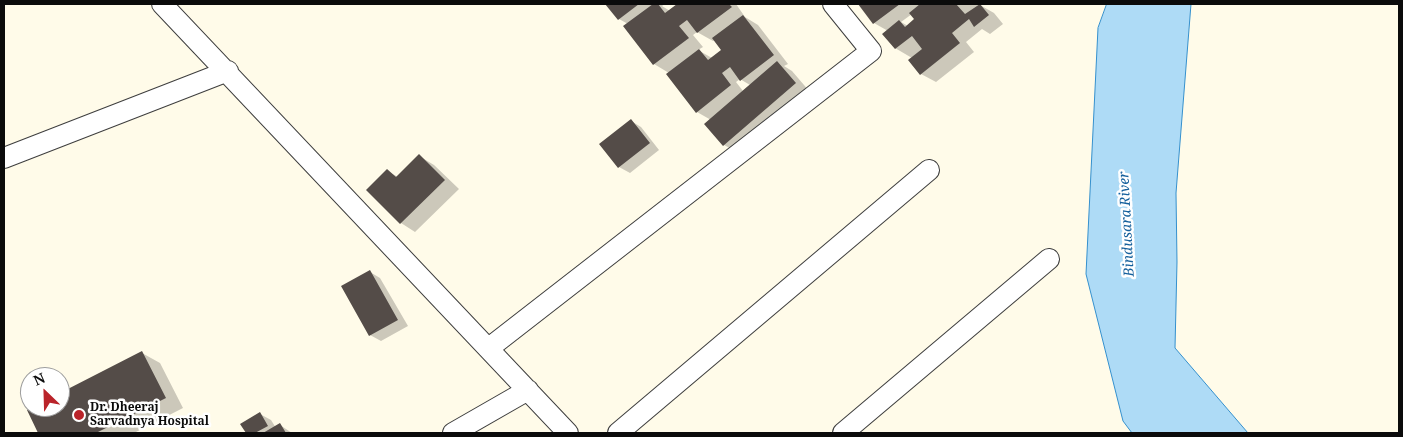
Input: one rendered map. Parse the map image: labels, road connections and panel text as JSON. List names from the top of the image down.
{
  "water": ["Bindusara River"],
  "places": ["Dr. Dheeraj Sarvadnya Hospital"],
  "north": "top left"
}
